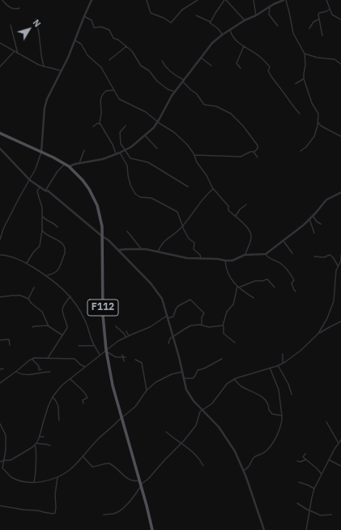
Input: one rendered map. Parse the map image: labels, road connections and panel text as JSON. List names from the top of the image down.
{
  "streets": {
    "main road": ["F112"]
  },
  "north": "top right"
}
